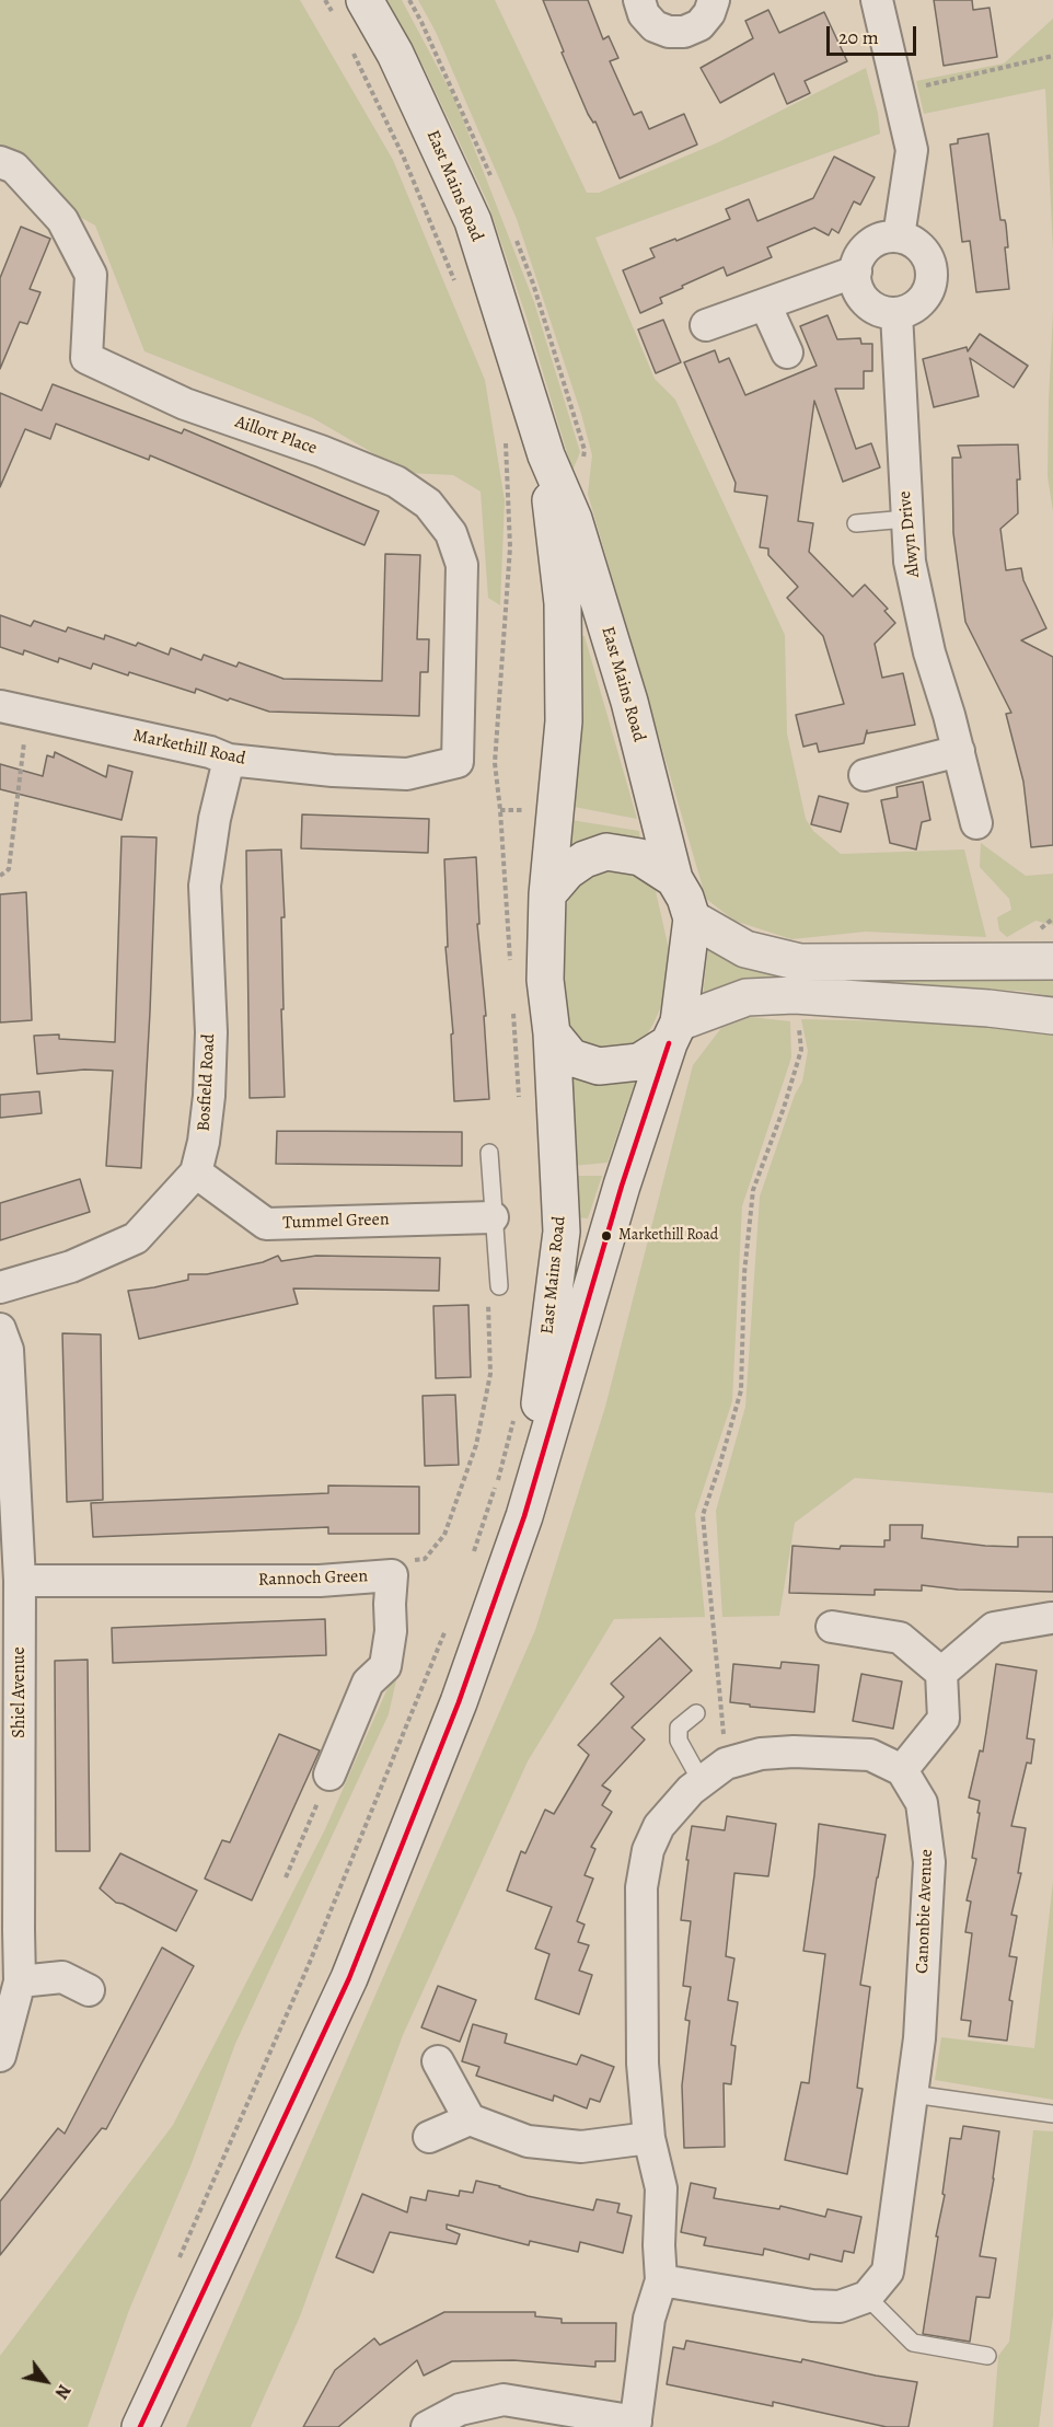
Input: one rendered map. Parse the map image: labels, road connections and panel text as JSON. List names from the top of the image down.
{
  "streets": {
    "main road": ["East Mains Road"],
    "street": [
      "Aillort Place",
      "Alwyn Drive",
      "Markethill Road",
      "Bosfield Road",
      "Tummel Green",
      "Rannoch Green",
      "Shiel Avenue",
      "Canonbie Avenue"
    ]
  },
  "crossings": [
    ["Aillort Place", "Markethill Road"],
    ["Markethill Road", "Bosfield Road"],
    ["Bosfield Road", "Tummel Green"],
    ["Rannoch Green", "Shiel Avenue"]
  ],
  "places": ["Markethill Road"],
  "scale_bar": "20 m",
  "north": "bottom right"
}
